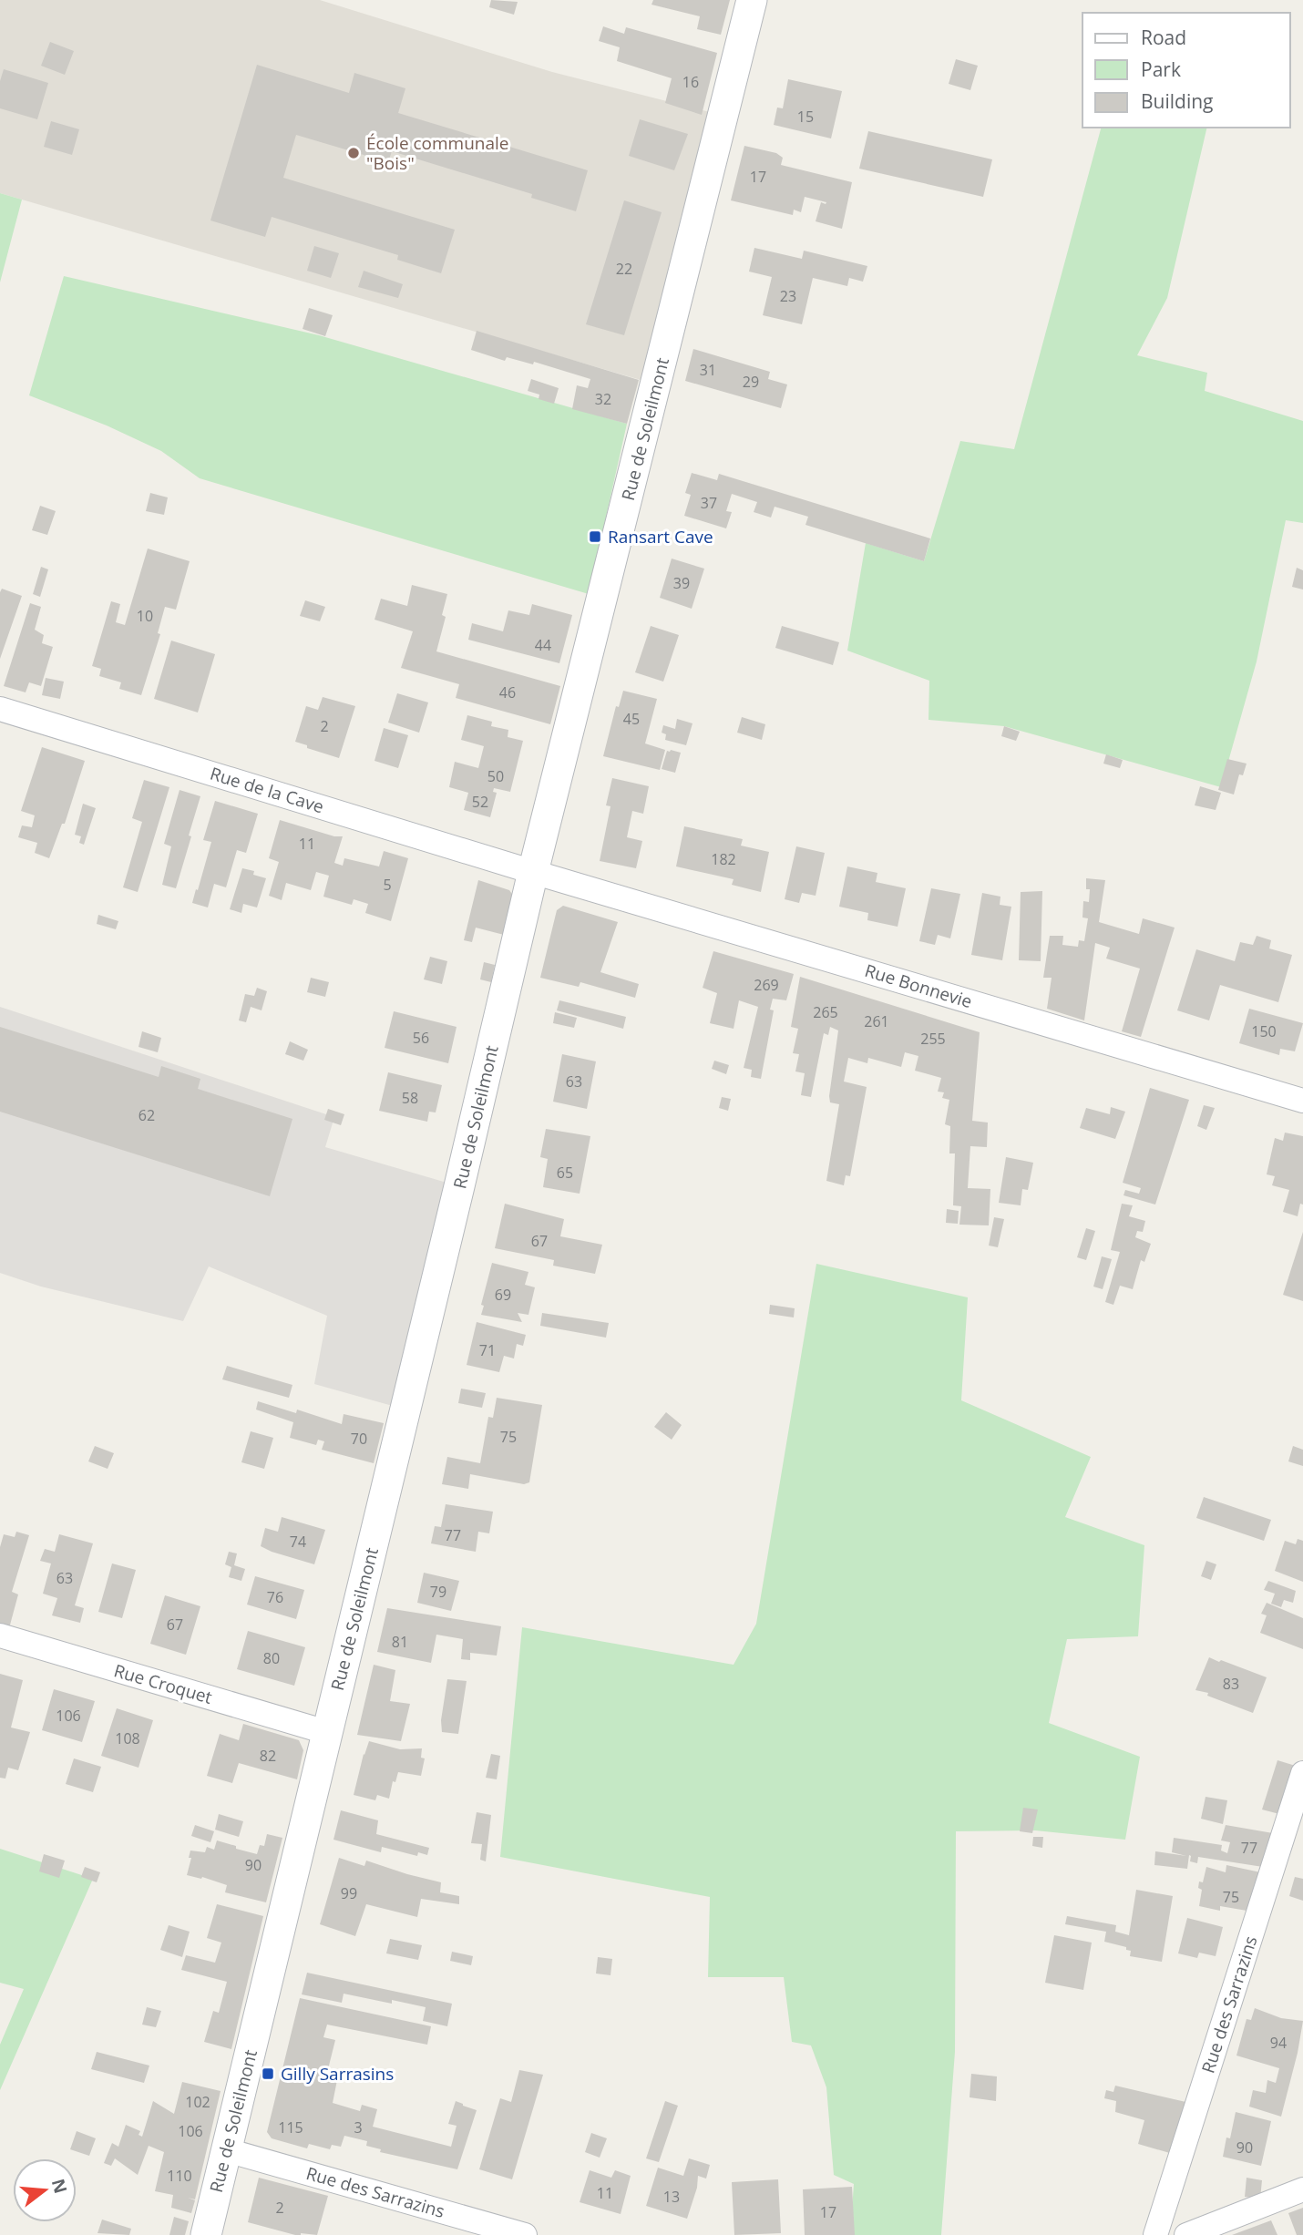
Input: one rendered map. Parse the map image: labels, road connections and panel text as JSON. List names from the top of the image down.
{
  "streets": {
    "street": [
      "Rue de Soleilmont",
      "Rue de la Cave",
      "Rue Bonnevie",
      "Rue Croquet",
      "Rue des Sarrazins"
    ]
  },
  "crossings": [
    ["Rue de Soleilmont", "Rue de la Cave"],
    ["Rue de Soleilmont", "Rue Bonnevie"],
    ["Rue de Soleilmont", "Rue Croquet"],
    ["Rue de Soleilmont", "Rue des Sarrazins"],
    ["Rue de la Cave", "Rue Bonnevie"]
  ],
  "places": {
    "other": ["École communale \"Bois\""],
    "transit": ["Ransart Cave", "Gilly Sarrasins"]
  },
  "house_numbers": [
    "16",
    "15",
    "17",
    "22",
    "23",
    "31",
    "29",
    "32",
    "37",
    "39",
    "10",
    "44",
    "46",
    "45",
    "2",
    "50",
    "52",
    "11",
    "182",
    "5",
    "269",
    "265",
    "261",
    "150",
    "56",
    "255",
    "63",
    "58",
    "62",
    "65",
    "67",
    "69",
    "71",
    "75",
    "70",
    "77",
    "74",
    "63",
    "79",
    "76",
    "67",
    "81",
    "80",
    "83",
    "106",
    "108",
    "82",
    "77",
    "90",
    "99",
    "75",
    "94",
    "102",
    "115",
    "3",
    "106",
    "90",
    "110",
    "11",
    "13",
    "2",
    "17"
  ],
  "legend": ["Road", "Park", "Building"],
  "north": "right"
}
